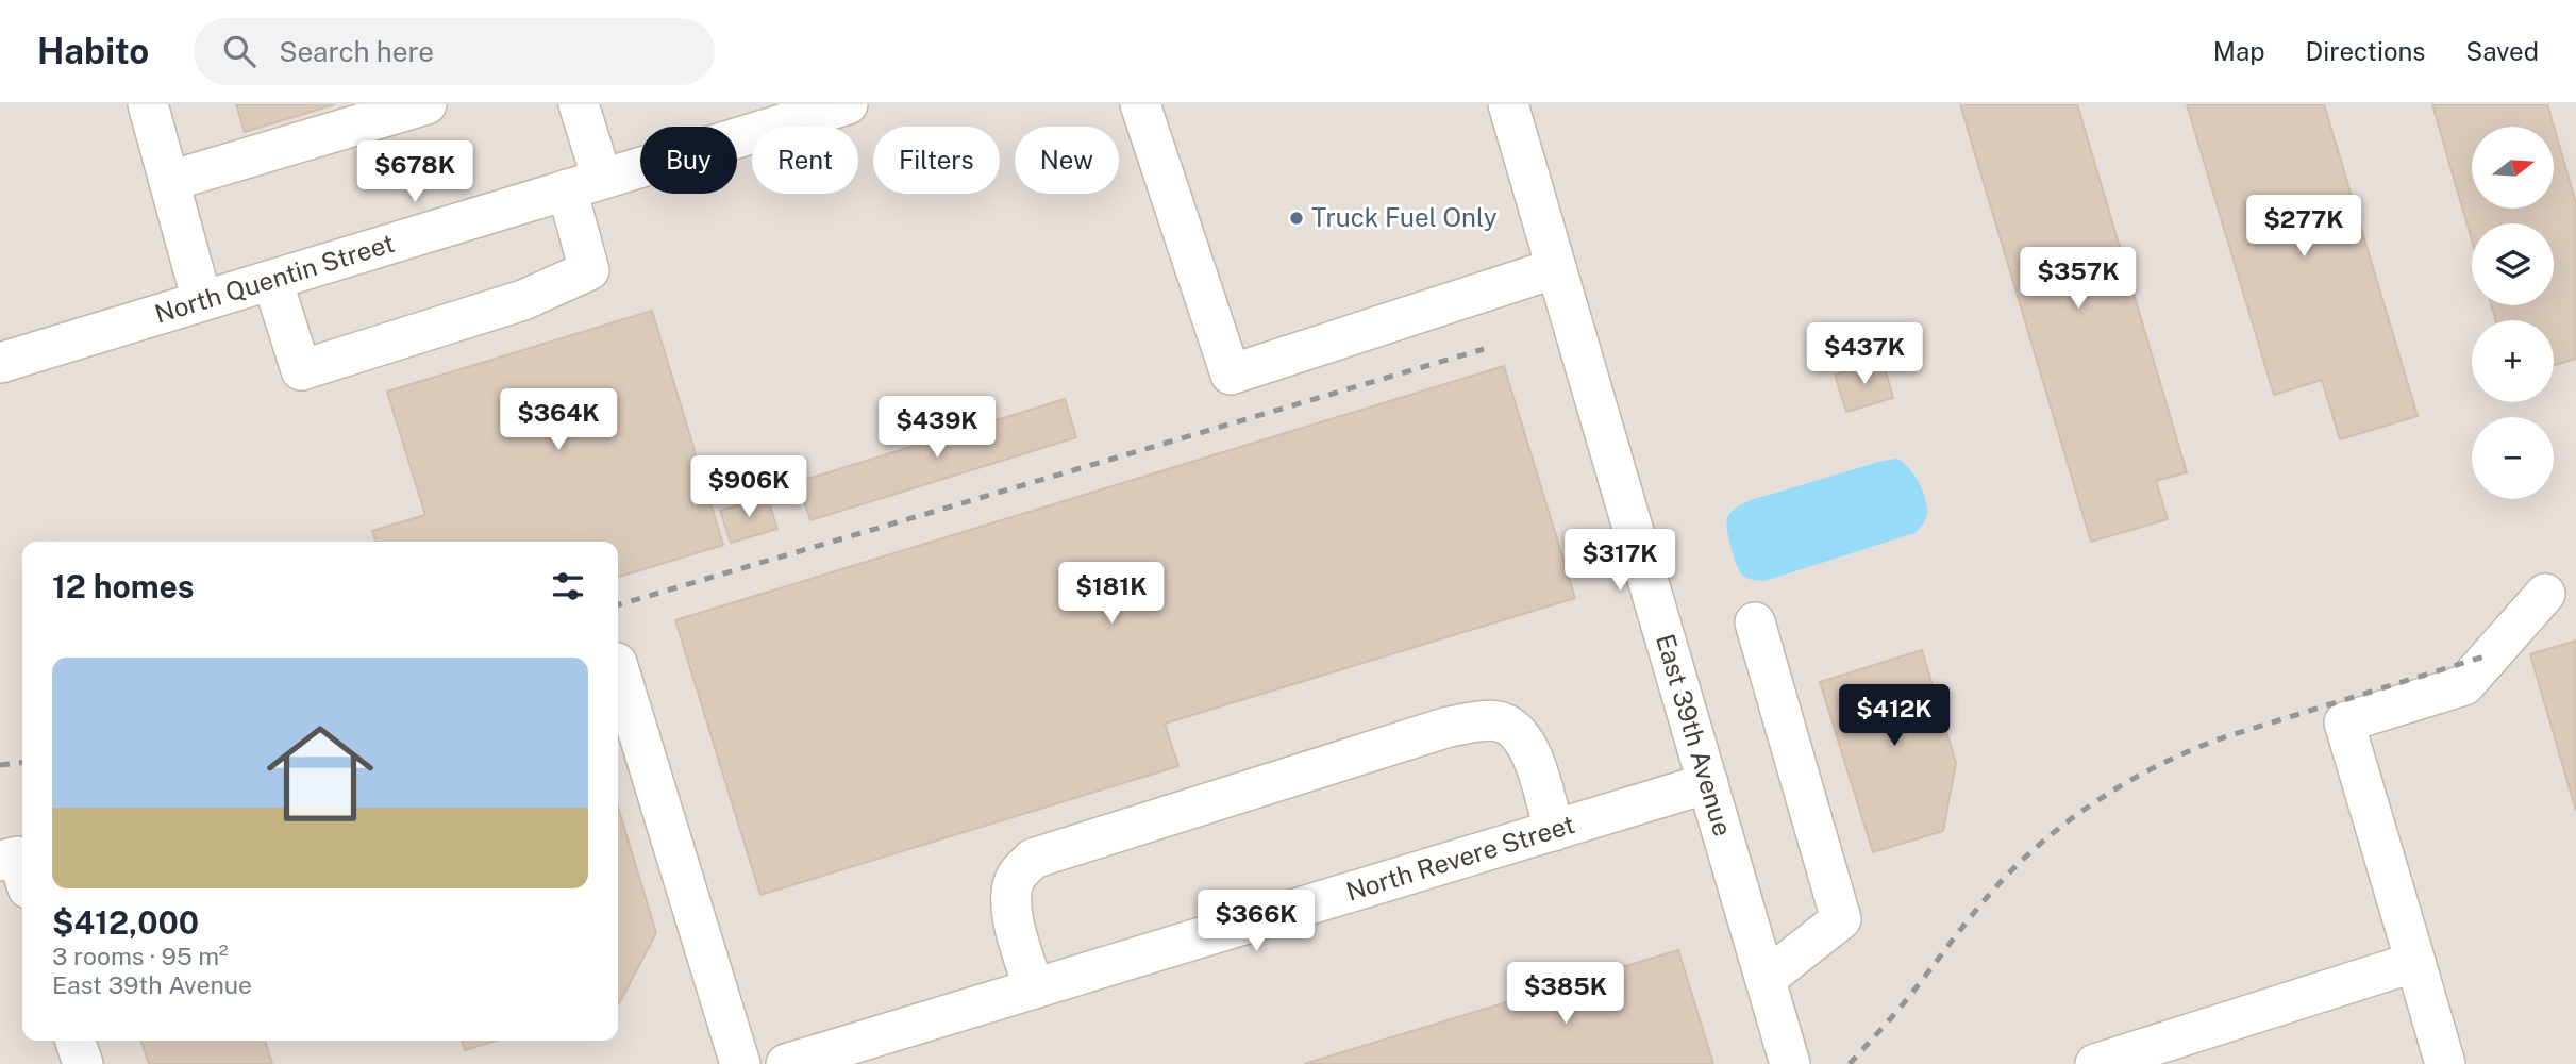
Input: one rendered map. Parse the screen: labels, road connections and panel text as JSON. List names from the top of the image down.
{
  "streets": {
    "street": ["North Quentin Street", "East 39th Avenue", "North Revere Street"]
  },
  "crossings": [
    ["East 39th Avenue", "North Revere Street"]
  ],
  "places": ["Truck Fuel Only"],
  "north": "right",
  "page": {
    "header": "Habito",
    "search": "Search here",
    "nav": ["Map", "Directions", "Saved"],
    "map_buttons": ["+", "−"],
    "chip": [
      "Buy",
      "Rent",
      "Filters",
      "New"
    ],
    "price": [
      "$678K",
      "$277K",
      "$357K",
      "$437K",
      "$364K",
      "$439K",
      "$906K",
      "$317K",
      "$181K",
      "$412K",
      "$366K",
      "$385K"
    ],
    "heading": "12 homes",
    "list": [
      {
        "name": "$412,000",
        "note": "3 rooms · 95 m² · East 39th Avenue"
      }
    ]
  }
}
